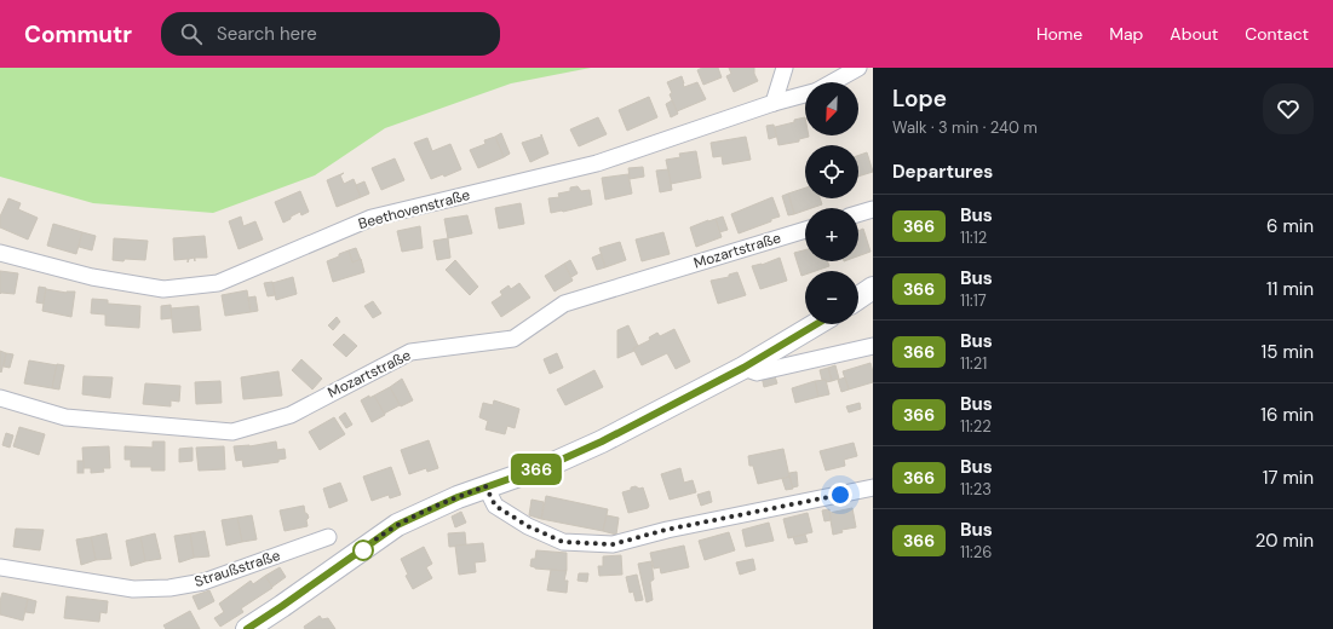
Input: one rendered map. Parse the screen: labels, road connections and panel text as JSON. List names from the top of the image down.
{
  "streets": {
    "street": ["Beethovenstraße", "Mozartstraße", "Straußstraße"]
  },
  "lines": ["bus line 366"],
  "north": "bottom left",
  "page": {
    "header": "Commutr",
    "search": "Search here",
    "nav": [
      "Home",
      "Map",
      "About",
      "Contact"
    ],
    "on_map": "366",
    "heading": [
      ["Lope", "Walk · 3 min · 240 m"],
      "Departures"
    ],
    "map_buttons": ["+", "−"],
    "list": [
      {
        "mark": "366",
        "name": "Bus",
        "note": "11:12",
        "value": "6 min"
      },
      {
        "mark": "366",
        "name": "Bus",
        "note": "11:17",
        "value": "11 min"
      },
      {
        "mark": "366",
        "name": "Bus",
        "note": "11:21",
        "value": "15 min"
      },
      {
        "mark": "366",
        "name": "Bus",
        "note": "11:22",
        "value": "16 min"
      },
      {
        "mark": "366",
        "name": "Bus",
        "note": "11:23",
        "value": "17 min"
      },
      {
        "mark": "366",
        "name": "Bus",
        "note": "11:26",
        "value": "20 min"
      }
    ]
  }
}
